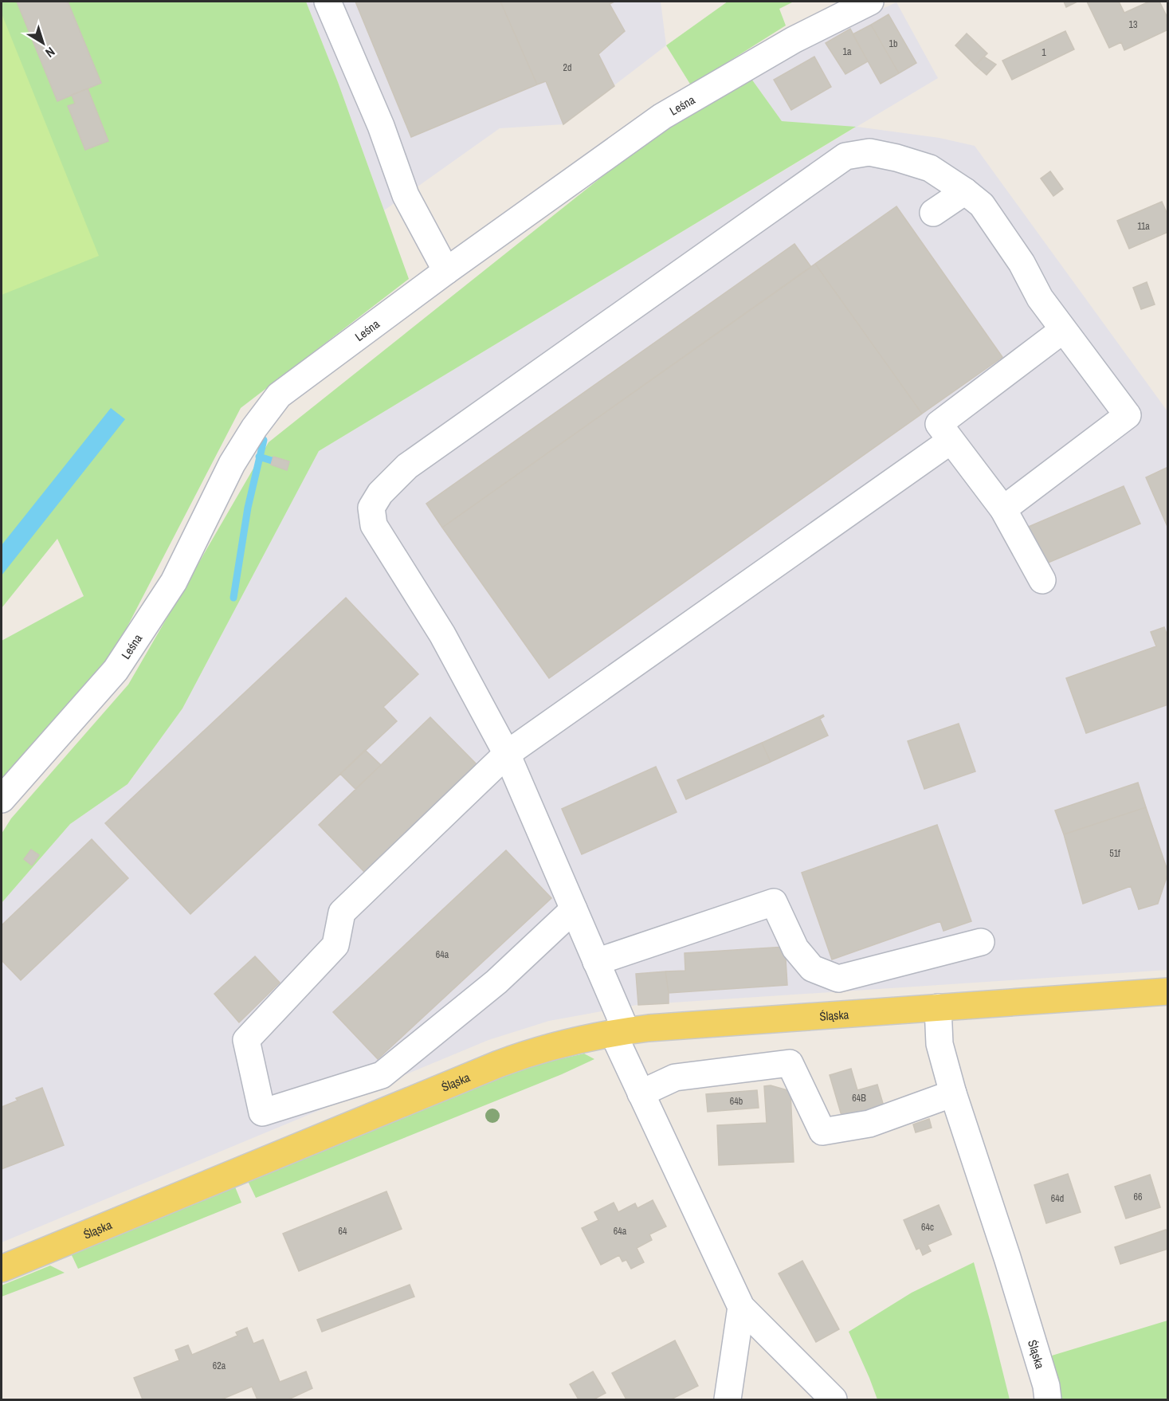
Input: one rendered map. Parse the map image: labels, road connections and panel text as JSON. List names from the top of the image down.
{
  "streets": {
    "main road": ["Śląska"],
    "street": ["Leśna"]
  },
  "house_numbers": [
    "13",
    "1b",
    "1a",
    "1",
    "2d",
    "11a",
    "51f",
    "64a",
    "64B",
    "64b",
    "66",
    "64d",
    "64c",
    "64",
    "64a",
    "62a"
  ],
  "north": "bottom right"
}
